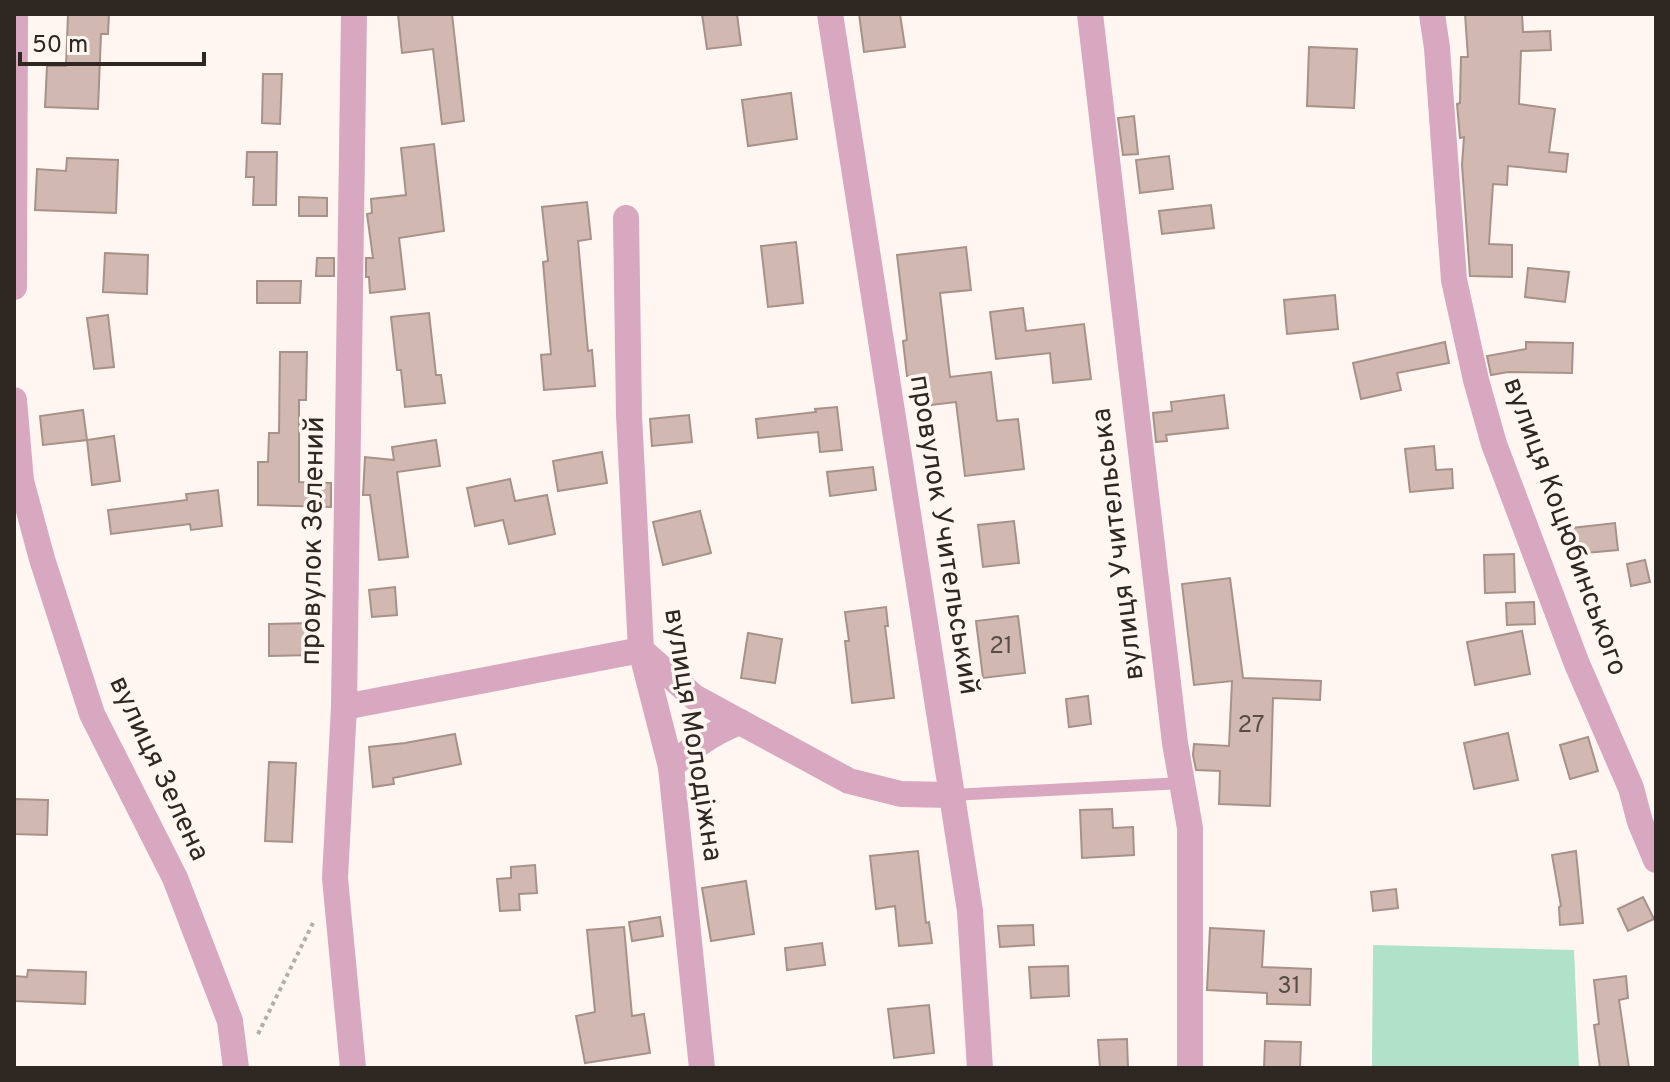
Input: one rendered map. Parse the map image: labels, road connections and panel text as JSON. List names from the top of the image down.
{
  "streets": {
    "street": [
      "вулиця Коцюбинського",
      "провулок Учительський",
      "провулок Зелений",
      "вулиця Учительська",
      "вулиця Молодіжна",
      "вулиця Зелена"
    ]
  },
  "house_numbers": ["21", "27", "31"],
  "scale_bar": "50 m"
}
